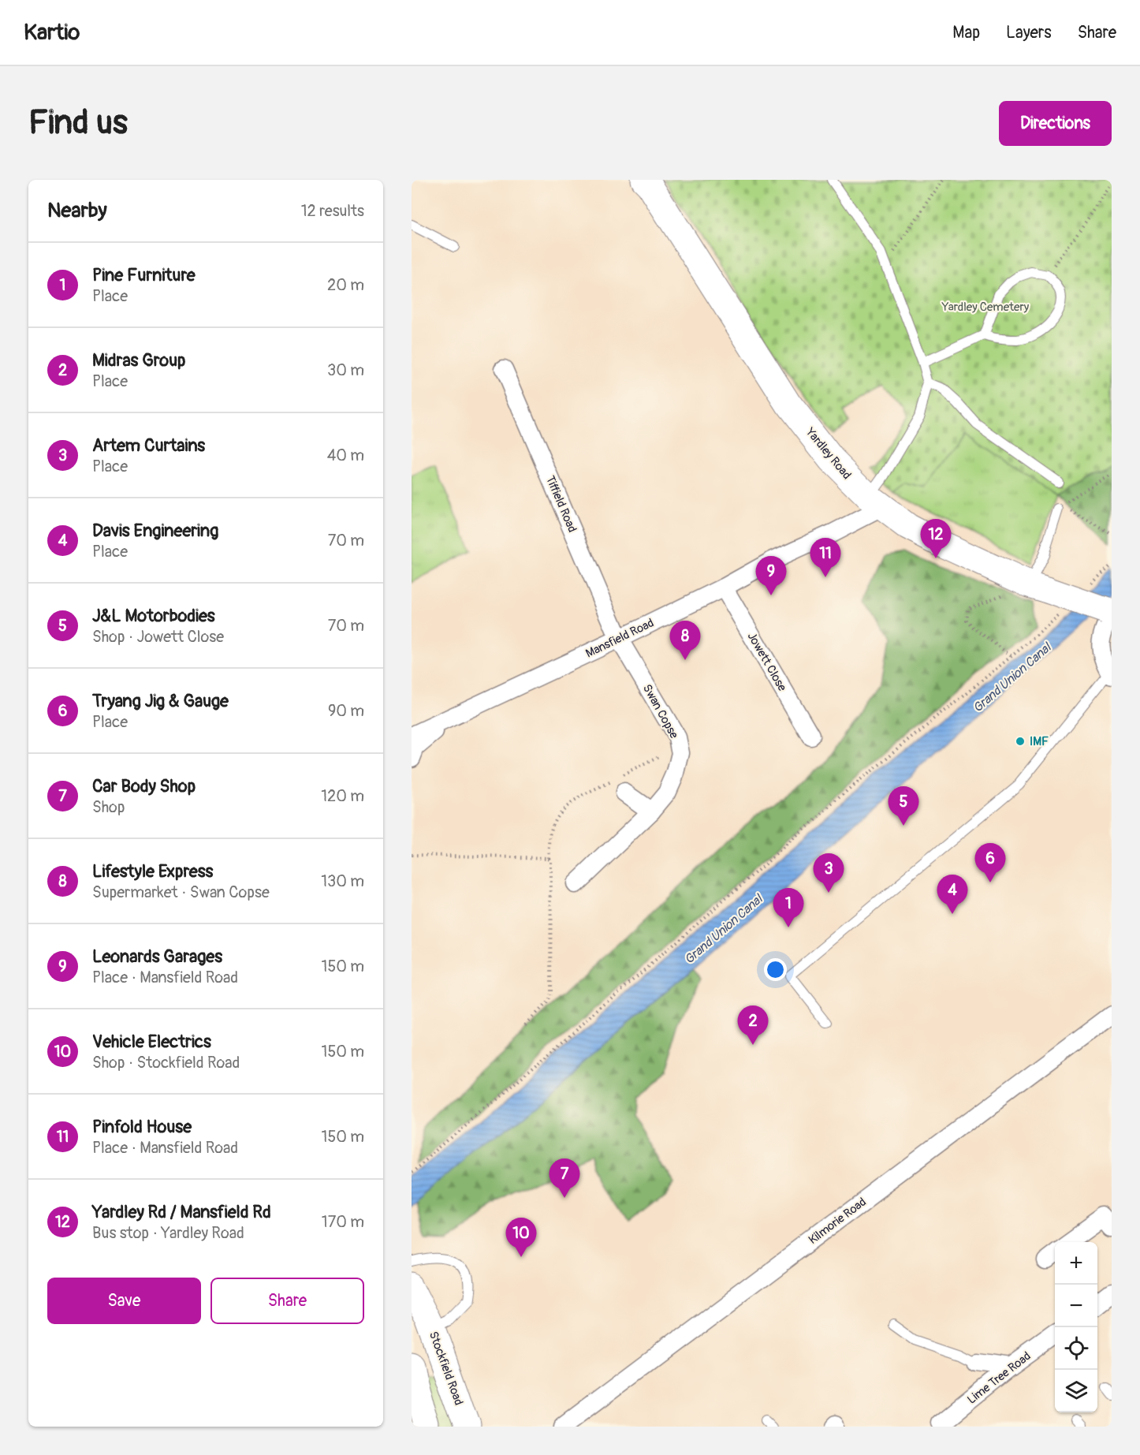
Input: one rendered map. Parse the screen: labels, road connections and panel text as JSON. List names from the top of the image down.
{
  "streets": {
    "main road": ["Yardley Road", "Stockfield Road"],
    "street": [
      "Tiffield Road",
      "Mansfield Road",
      "Jowett Close",
      "Swan Copse",
      "Kilmorie Road",
      "Lime Tree Road"
    ]
  },
  "crossings": [
    ["Yardley Road", "Mansfield Road"],
    ["Tiffield Road", "Mansfield Road"],
    ["Tiffield Road", "Swan Copse"],
    ["Mansfield Road", "Jowett Close"],
    ["Mansfield Road", "Swan Copse"]
  ],
  "water": ["Grand Union Canal"],
  "parks": ["Yardley Cemetery"],
  "places": ["IMF"],
  "page": {
    "header": "Kartio",
    "nav": ["Map", "Layers", "Share"],
    "buttons": [
      "Directions",
      ["Save", "Share"]
    ],
    "title": "Find us",
    "heading": ["Nearby", "12 results"],
    "list": [
      {
        "mark": "1",
        "name": "Pine Furniture",
        "note": "Place",
        "value": "20 m"
      },
      {
        "mark": "2",
        "name": "Midras Group",
        "note": "Place",
        "value": "30 m"
      },
      {
        "mark": "3",
        "name": "Artem Curtains",
        "note": "Place",
        "value": "40 m"
      },
      {
        "mark": "4",
        "name": "Davis Engineering",
        "note": "Place",
        "value": "70 m"
      },
      {
        "mark": "5",
        "name": "J&L Motorbodies",
        "note": "Shop · Jowett Close",
        "value": "70 m"
      },
      {
        "mark": "6",
        "name": "Tryang Jig & Gauge",
        "note": "Place",
        "value": "90 m"
      },
      {
        "mark": "7",
        "name": "Car Body Shop",
        "note": "Shop",
        "value": "120 m"
      },
      {
        "mark": "8",
        "name": "Lifestyle Express",
        "note": "Supermarket · Swan Copse",
        "value": "130 m"
      },
      {
        "mark": "9",
        "name": "Leonards Garages",
        "note": "Place · Mansfield Road",
        "value": "150 m"
      },
      {
        "mark": "10",
        "name": "Vehicle Electrics",
        "note": "Shop · Stockfield Road",
        "value": "150 m"
      },
      {
        "mark": "11",
        "name": "Pinfold House",
        "note": "Place · Mansfield Road",
        "value": "150 m"
      },
      {
        "mark": "12",
        "name": "Yardley Rd / Mansfield Rd",
        "note": "Bus stop · Yardley Road",
        "value": "170 m"
      }
    ],
    "pins": [
      "12",
      "11",
      "9",
      "8",
      "5",
      "6",
      "3",
      "4",
      "1",
      "2",
      "7",
      "10"
    ],
    "map_buttons": ["+", "−"]
  }
}
